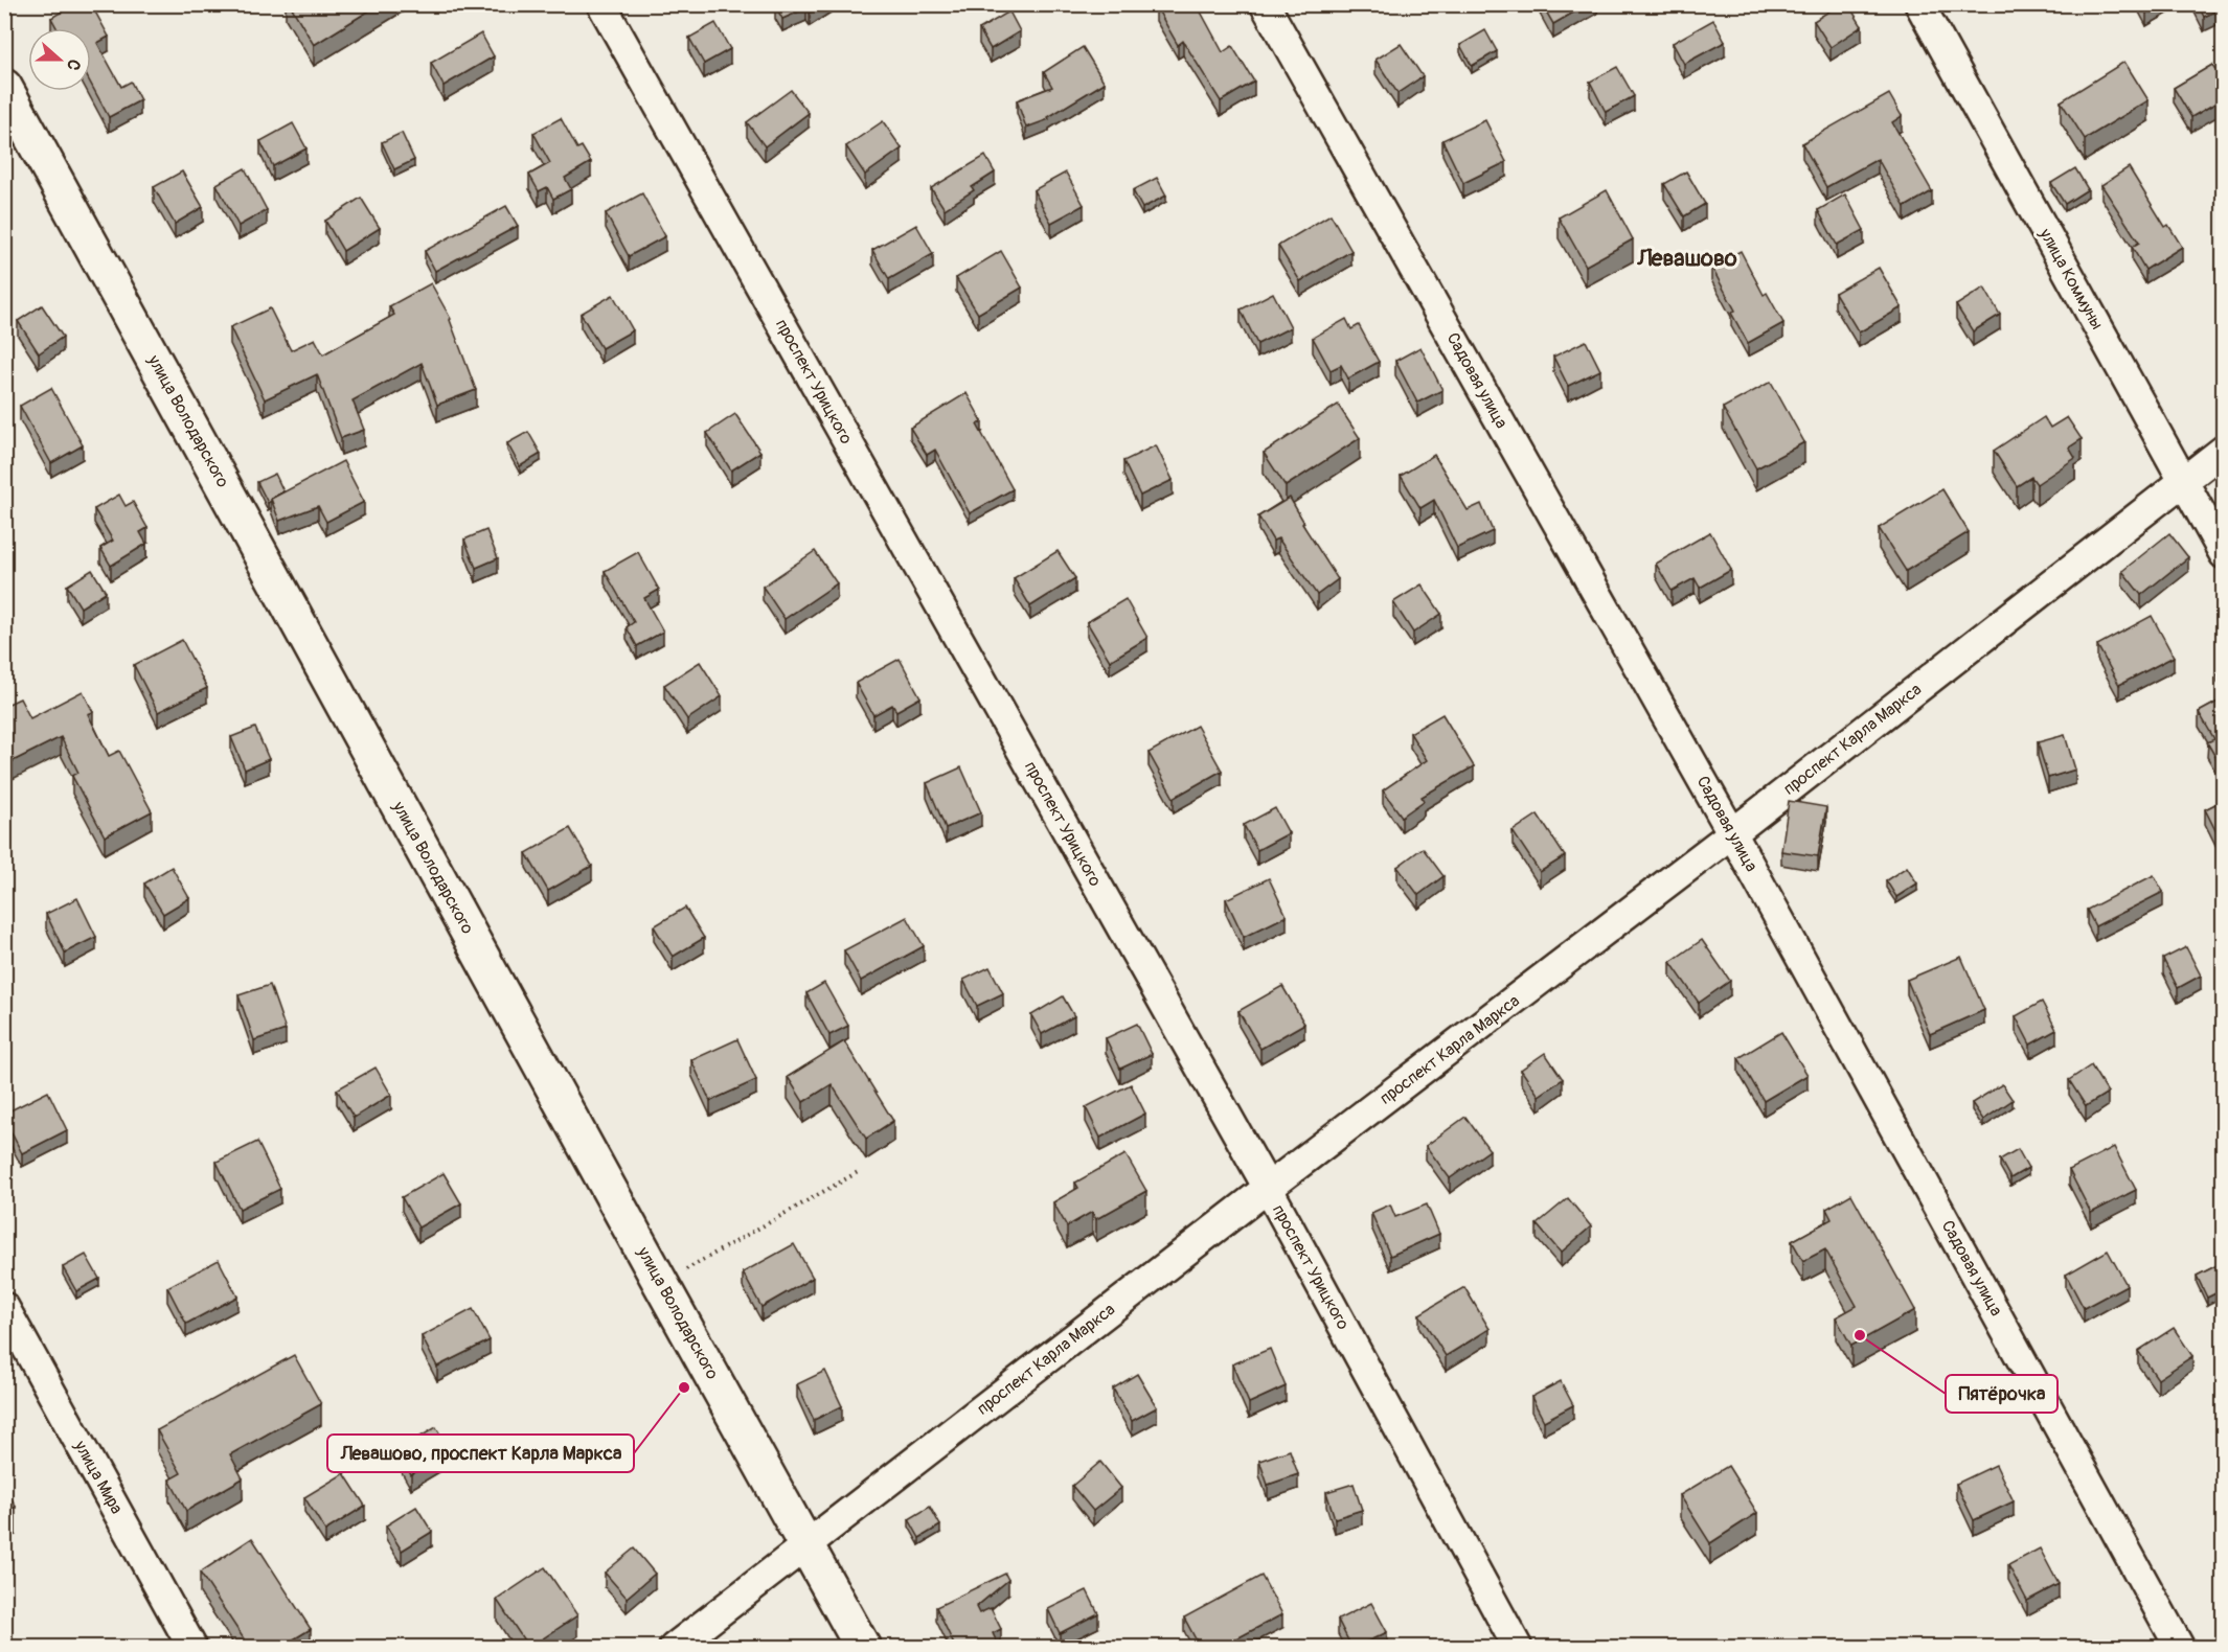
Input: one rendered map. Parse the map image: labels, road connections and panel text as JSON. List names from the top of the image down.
{
  "streets": {
    "street": [
      "улица Коммуны",
      "Садовая улица",
      "проспект Урицкого",
      "улица Володарского",
      "проспект Карла Маркса",
      "улица Мира"
    ]
  },
  "crossings": [
    ["улица Коммуны", "проспект Карла Маркса"],
    ["Садовая улица", "проспект Карла Маркса"],
    ["проспект Урицкого", "проспект Карла Маркса"],
    ["улица Володарского", "проспект Карла Маркса"]
  ],
  "districts": ["Левашово"],
  "places": ["Пятёрочка", "Левашово, проспект Карла Маркса"],
  "north": "right"
}
